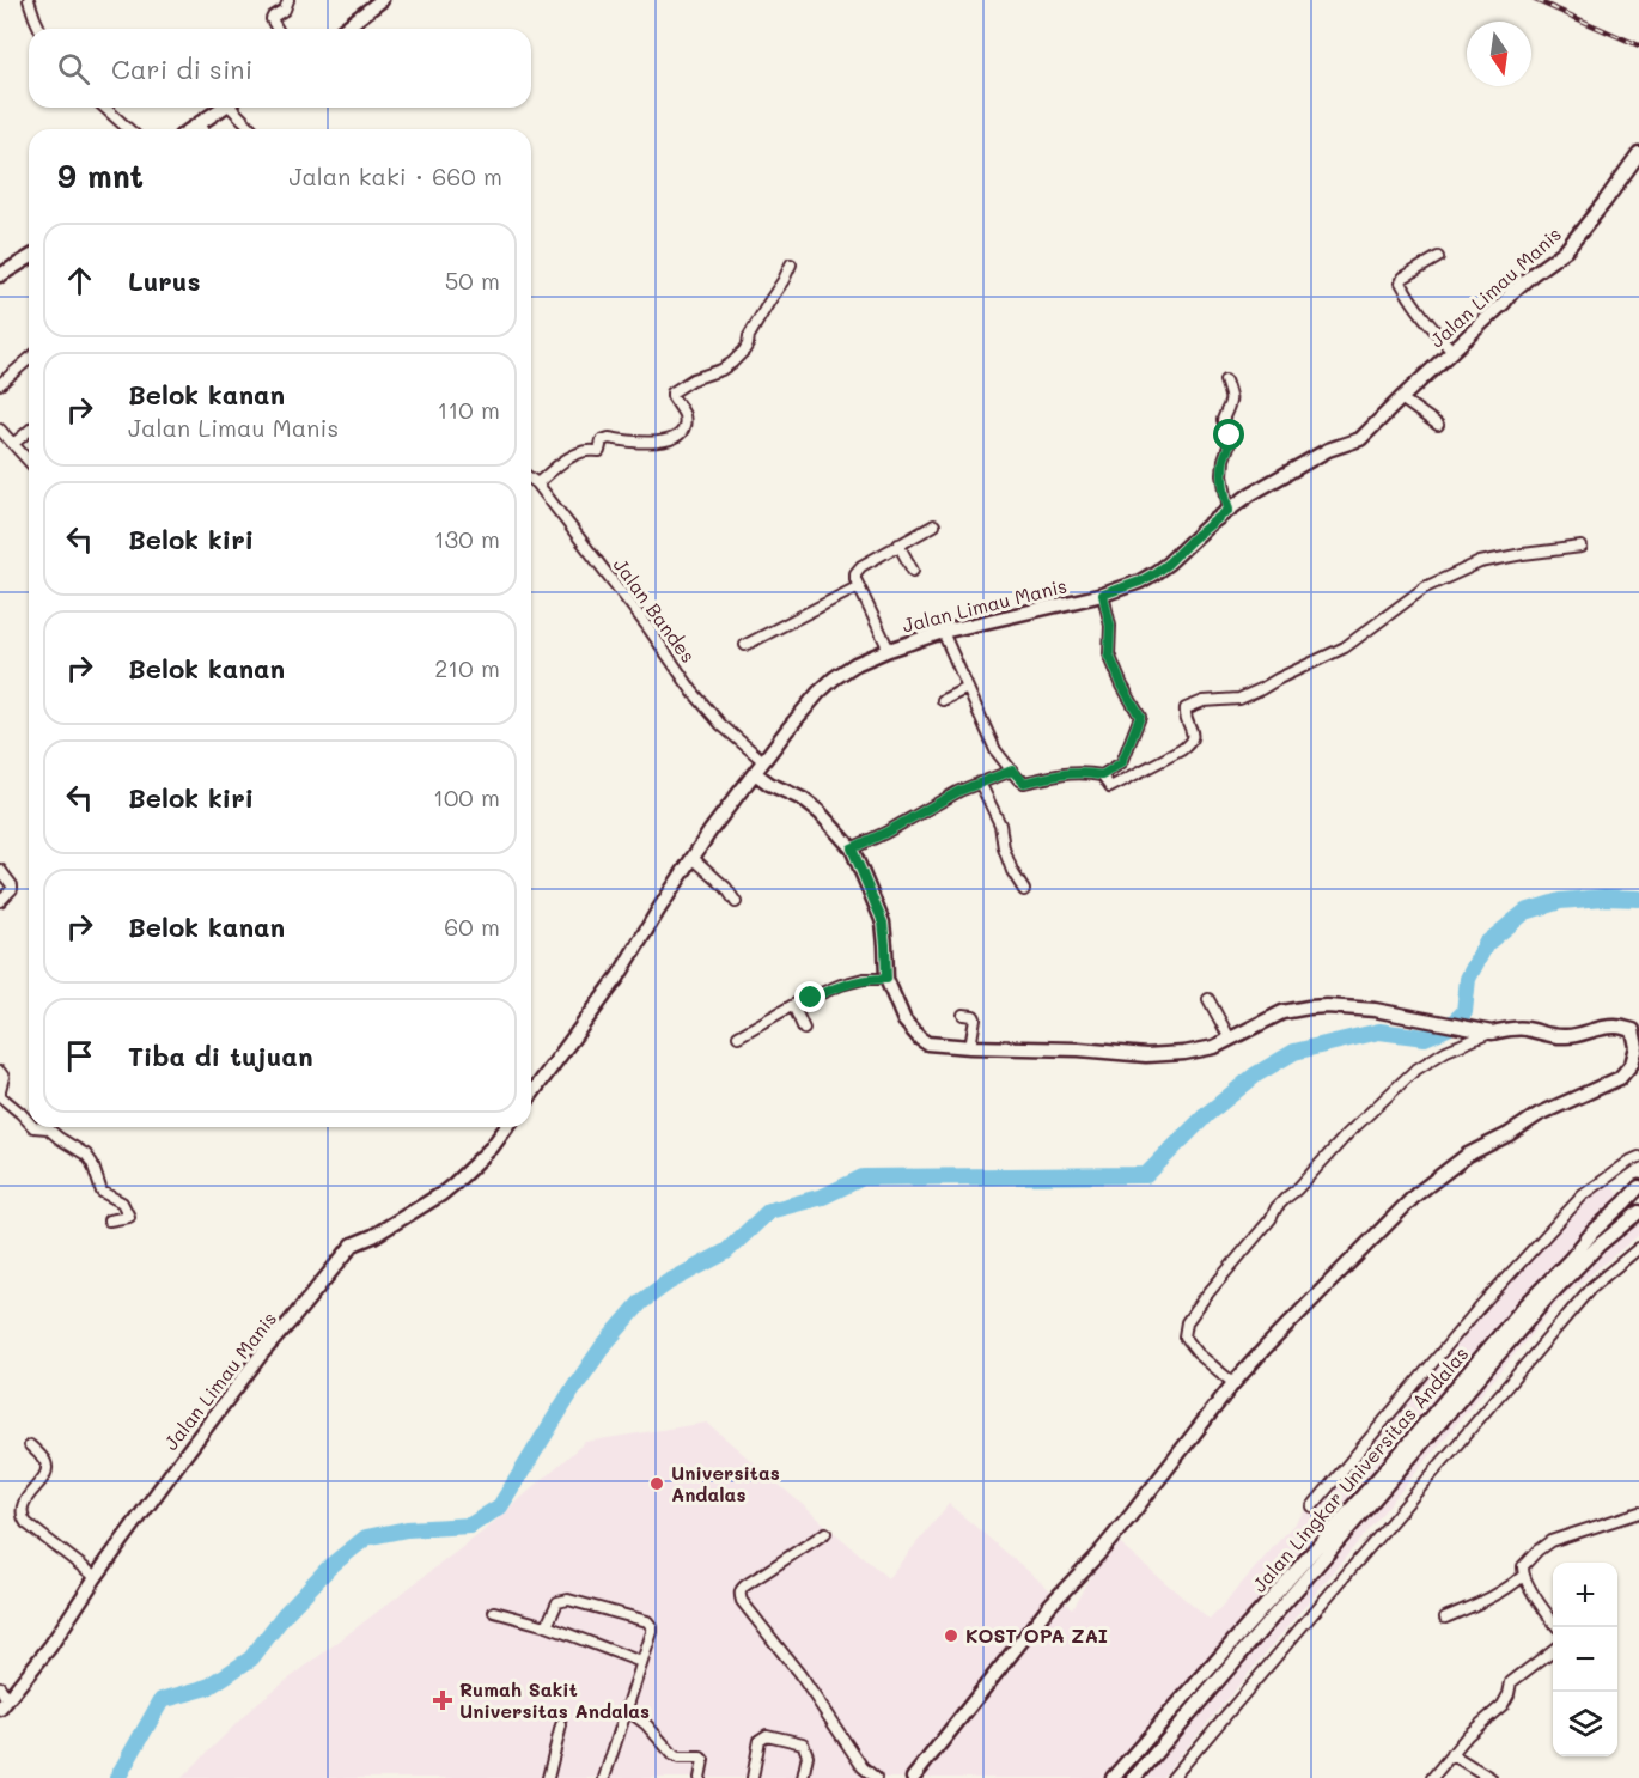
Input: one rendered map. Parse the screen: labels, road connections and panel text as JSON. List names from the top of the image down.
{
  "streets": {
    "street": ["Jalan Limau Manis", "Jalan Bandes", "Jalan Lingkar Universitas Andalas"]
  },
  "crossings": [
    ["Jalan Limau Manis", "Jalan Bandes"]
  ],
  "places": {
    "other": ["Universitas Andalas", "KOST OPA ZAI"],
    "health": ["Rumah Sakit Universitas Andalas"]
  },
  "north": "bottom",
  "page": {
    "search": "Cari di sini",
    "heading": ["9 mnt", "Jalan kaki · 660 m"],
    "list": [
      ["Lurus", "50 m"],
      ["Belok kanan", "Jalan Limau Manis", "110 m"],
      ["Belok kiri", "130 m"],
      ["Belok kanan", "210 m"],
      ["Belok kiri", "100 m"],
      ["Belok kanan", "60 m"],
      "Tiba di tujuan"
    ],
    "map_buttons": ["+", "−"]
  }
}
